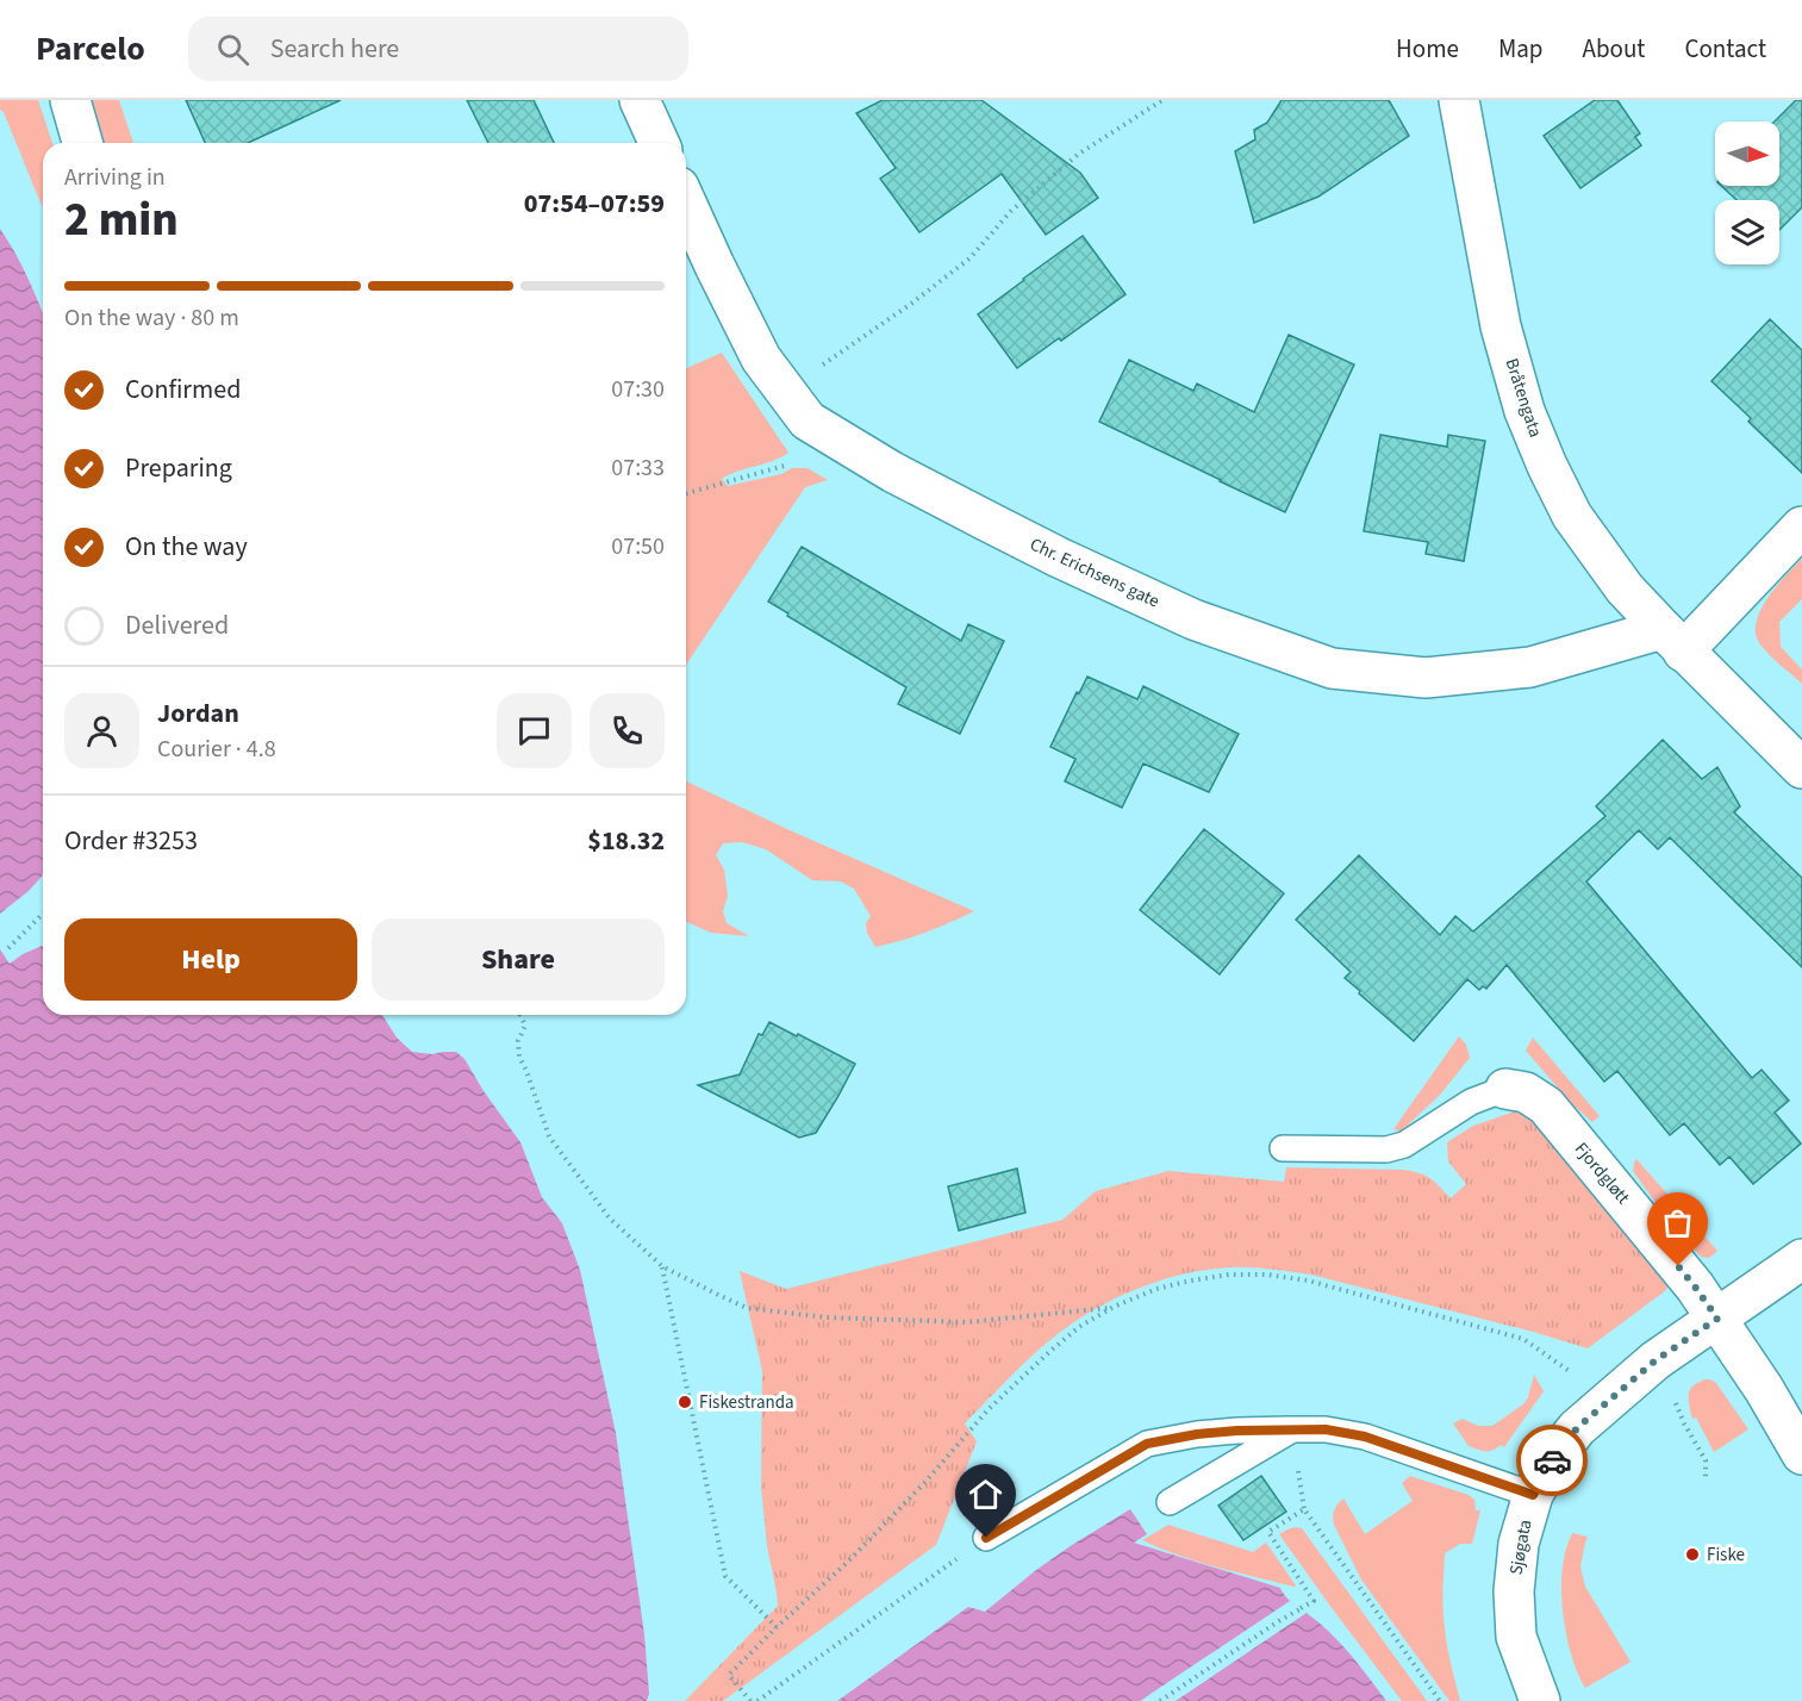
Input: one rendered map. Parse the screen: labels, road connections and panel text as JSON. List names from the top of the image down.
{
  "streets": {
    "street": [
      "Bråtengata",
      "Chr. Erichsens gate",
      "Fjordgløtt",
      "Sjøgata"
    ]
  },
  "crossings": [
    ["Bråtengata", "Chr. Erichsens gate"],
    ["Fjordgløtt", "Sjøgata"]
  ],
  "places": ["Fiskestranda", "Fiske"],
  "north": "right",
  "page": {
    "header": "Parcelo",
    "search": "Search here",
    "nav": [
      "Home",
      "Map",
      "About",
      "Contact"
    ],
    "heading": ["2 min", "Arriving in", "07:54–07:59"],
    "panel": [
      "Jordan",
      "Courier · 4.8",
      "Order #3253",
      "$18.32"
    ],
    "bar": "On the way · 80 m",
    "list": [
      ["Confirmed", "07:30"],
      ["Preparing", "07:33"],
      ["On the way", "07:50"],
      "Delivered"
    ],
    "buttons": ["Help", "Share"]
  }
}
